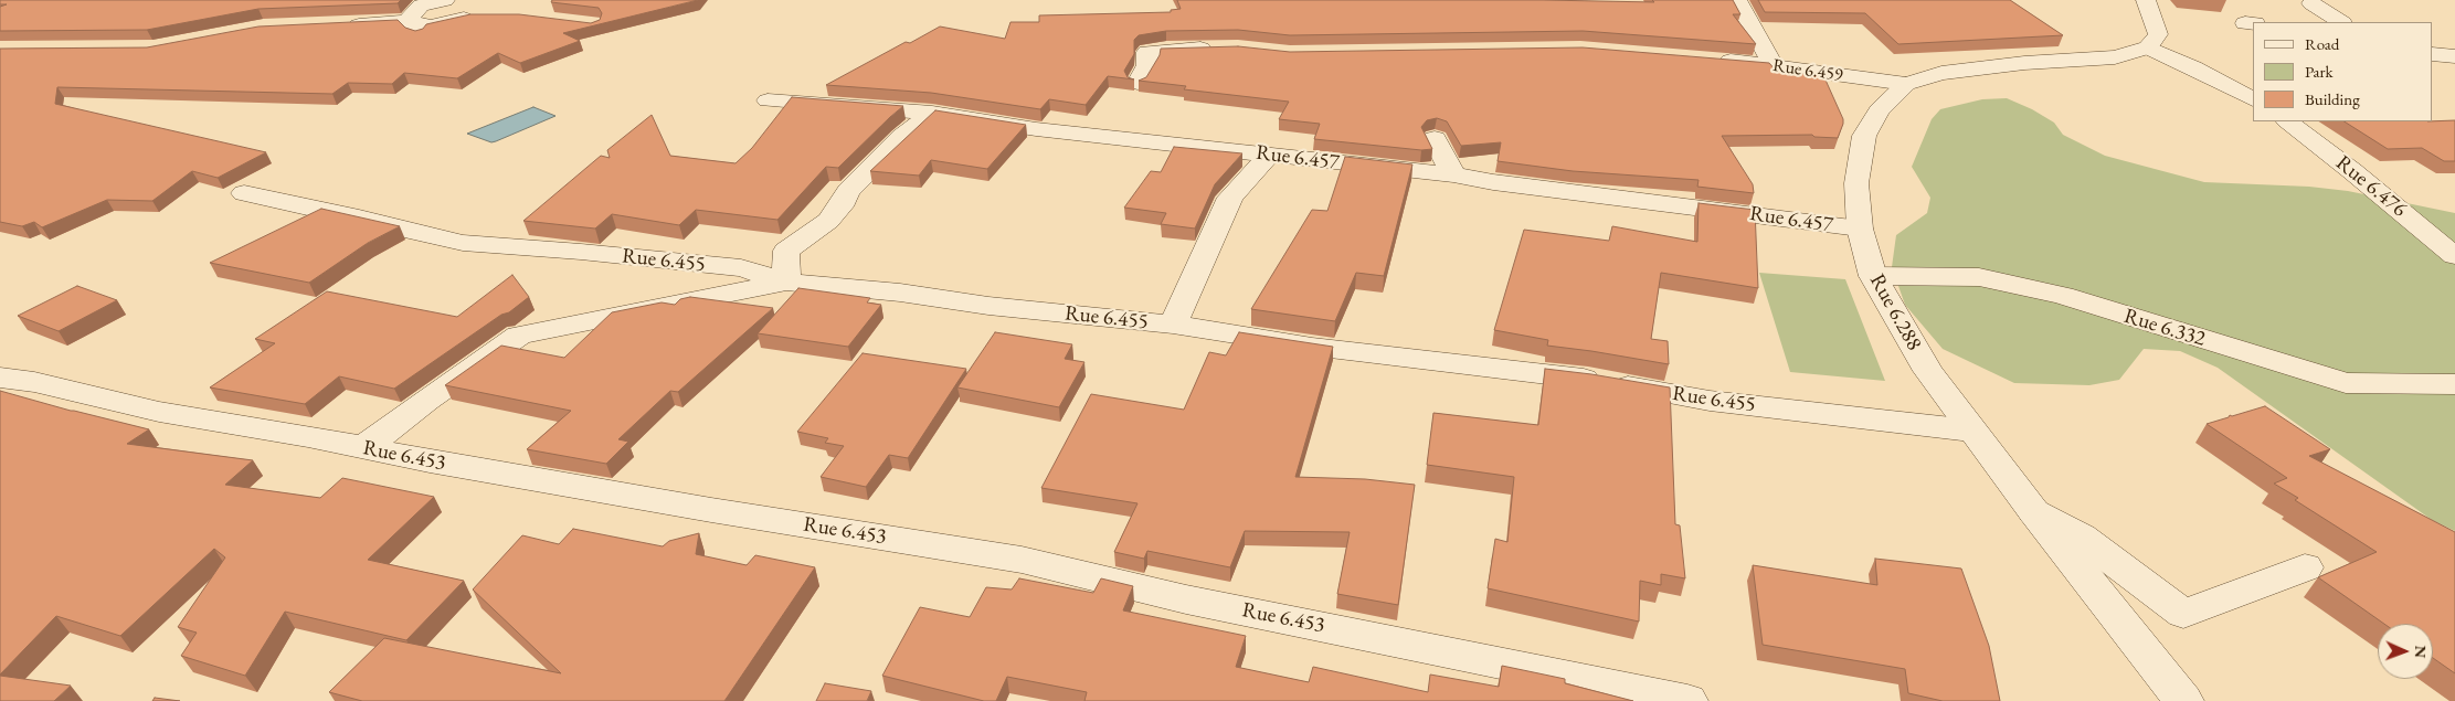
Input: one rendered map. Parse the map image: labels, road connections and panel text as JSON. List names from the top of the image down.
{
  "streets": {
    "street": [
      "Rue 6.459",
      "Rue 6.457",
      "Rue 6.476",
      "Rue 6.455",
      "Rue 6.288",
      "Rue 6.332",
      "Rue 6.453"
    ]
  },
  "crossings": [
    ["Rue 6.459", "Rue 6.288"],
    ["Rue 6.457", "Rue 6.288"],
    ["Rue 6.455", "Rue 6.288"],
    ["Rue 6.288", "Rue 6.332"]
  ],
  "legend": ["Road", "Park", "Building"],
  "north": "right"
}
